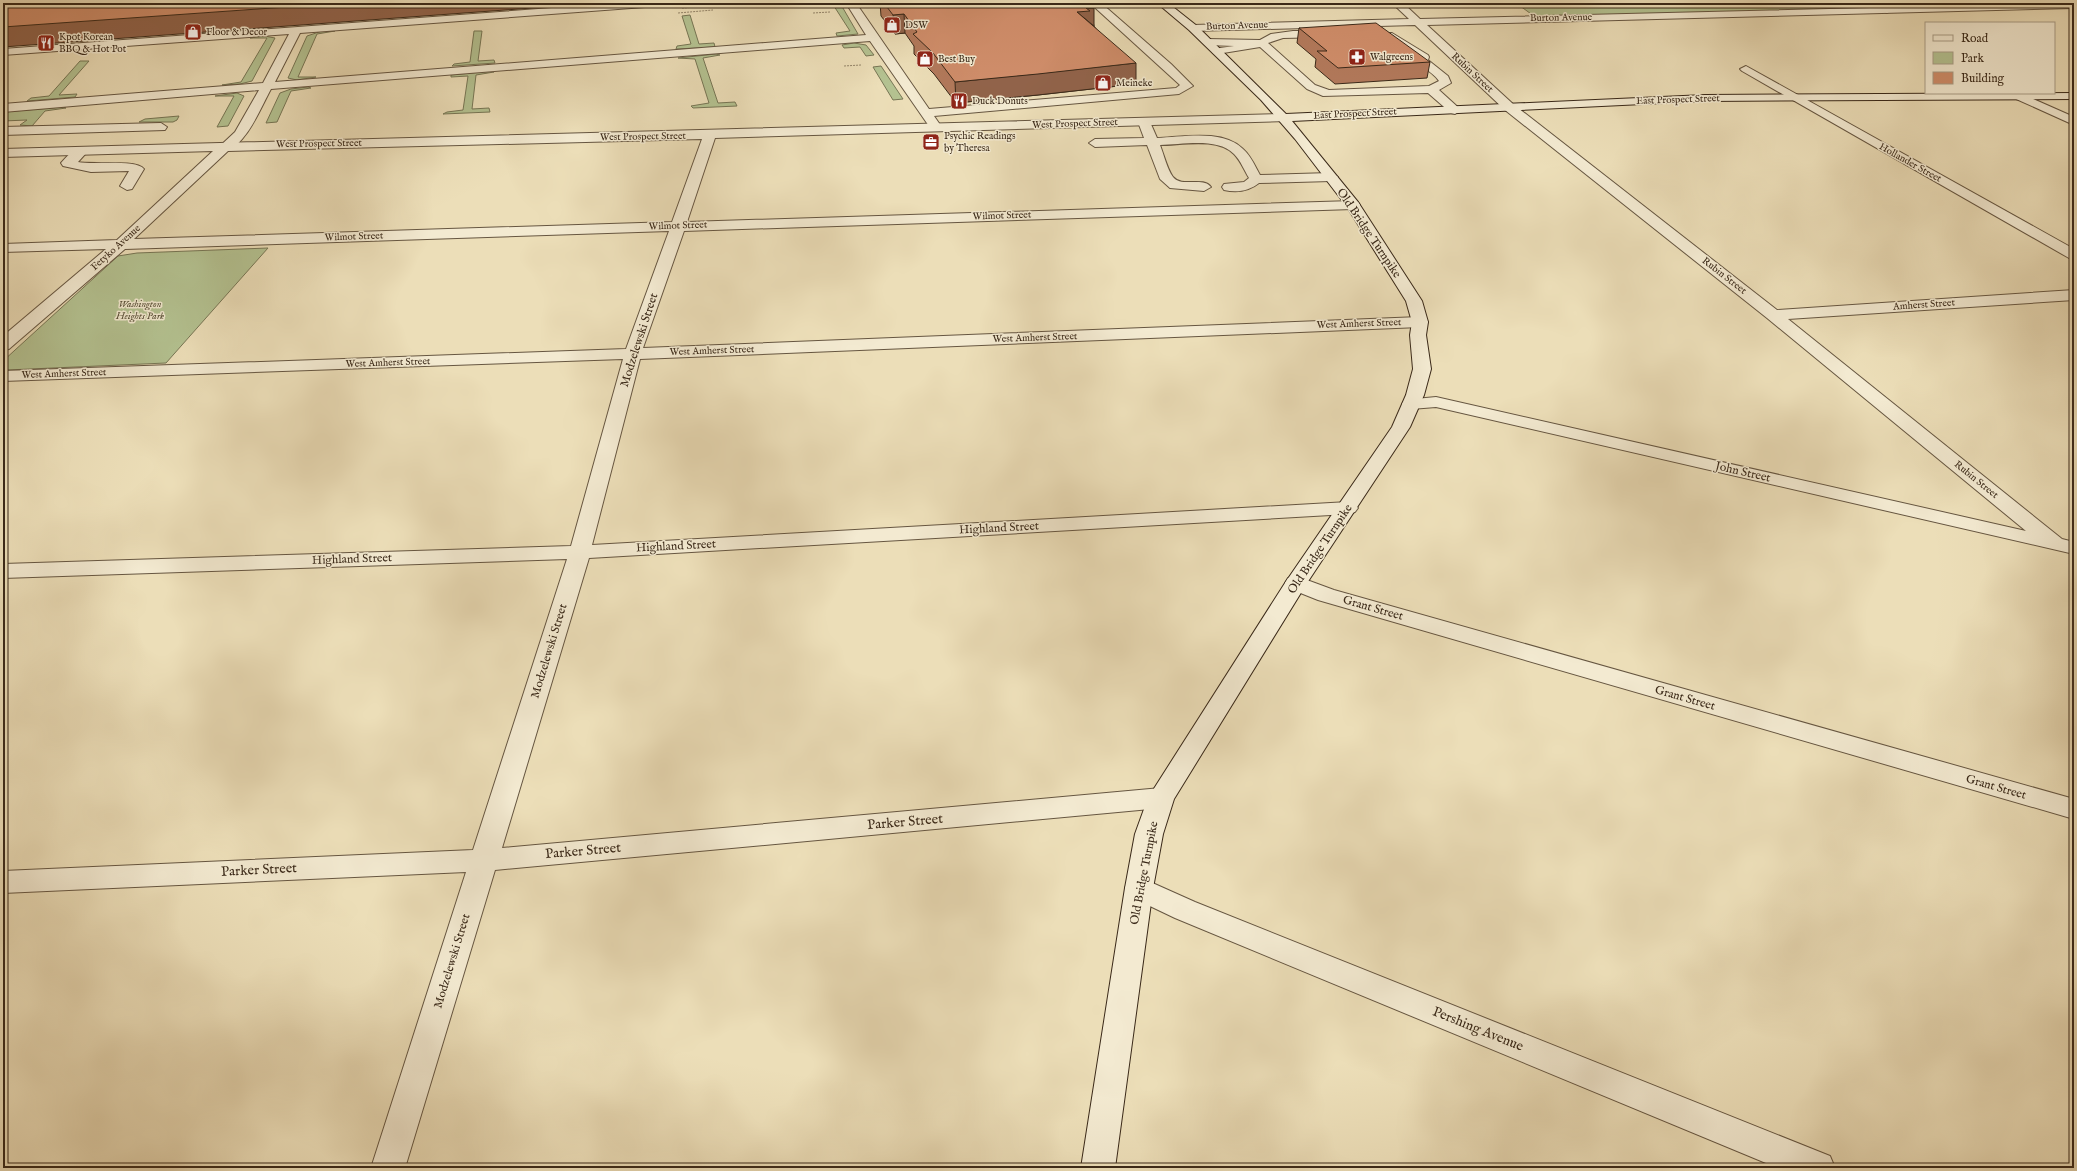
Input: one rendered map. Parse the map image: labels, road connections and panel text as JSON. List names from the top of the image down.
{
  "streets": {
    "street": [
      "Burton Avenue",
      "Rubin Street",
      "East Prospect Street",
      "West Prospect Street",
      "Hollander Street",
      "Wilmot Street",
      "Old Bridge Turnpike",
      "Fetyko Avenue",
      "Amherst Street",
      "West Amherst Street",
      "Modzelewski Street",
      "John Street",
      "Highland Street",
      "Grant Street",
      "Parker Street",
      "Pershing Avenue"
    ]
  },
  "crossings": [
    ["Burton Avenue", "Rubin Street"],
    ["Burton Avenue", "Old Bridge Turnpike"],
    ["Rubin Street", "East Prospect Street"],
    ["Rubin Street", "Amherst Street"],
    ["Rubin Street", "John Street"],
    ["East Prospect Street", "West Prospect Street"],
    ["East Prospect Street", "Hollander Street"],
    ["East Prospect Street", "Old Bridge Turnpike"],
    ["West Prospect Street", "Old Bridge Turnpike"],
    ["West Prospect Street", "Fetyko Avenue"],
    ["West Prospect Street", "Modzelewski Street"],
    ["Wilmot Street", "Old Bridge Turnpike"],
    ["Wilmot Street", "Fetyko Avenue"],
    ["Wilmot Street", "Modzelewski Street"],
    ["Old Bridge Turnpike", "West Amherst Street"],
    ["Old Bridge Turnpike", "John Street"],
    ["Old Bridge Turnpike", "Highland Street"],
    ["Old Bridge Turnpike", "Grant Street"],
    ["Old Bridge Turnpike", "Parker Street"],
    ["Old Bridge Turnpike", "Pershing Avenue"],
    ["West Amherst Street", "Modzelewski Street"],
    ["Modzelewski Street", "Highland Street"],
    ["Modzelewski Street", "Parker Street"]
  ],
  "parks": ["Washington Heights Park"],
  "places": {
    "shop": [
      "DSW",
      "Floor & Decor",
      "Best Buy",
      "Meineke"
    ],
    "restaurant": ["Kpot Korean BBQ & Hot Pot", "Duck Donuts"],
    "pharmacy": ["Walgreens"],
    "office": ["Psychic Readings by Theresa"]
  },
  "legend": ["Road", "Park", "Building"]
}
